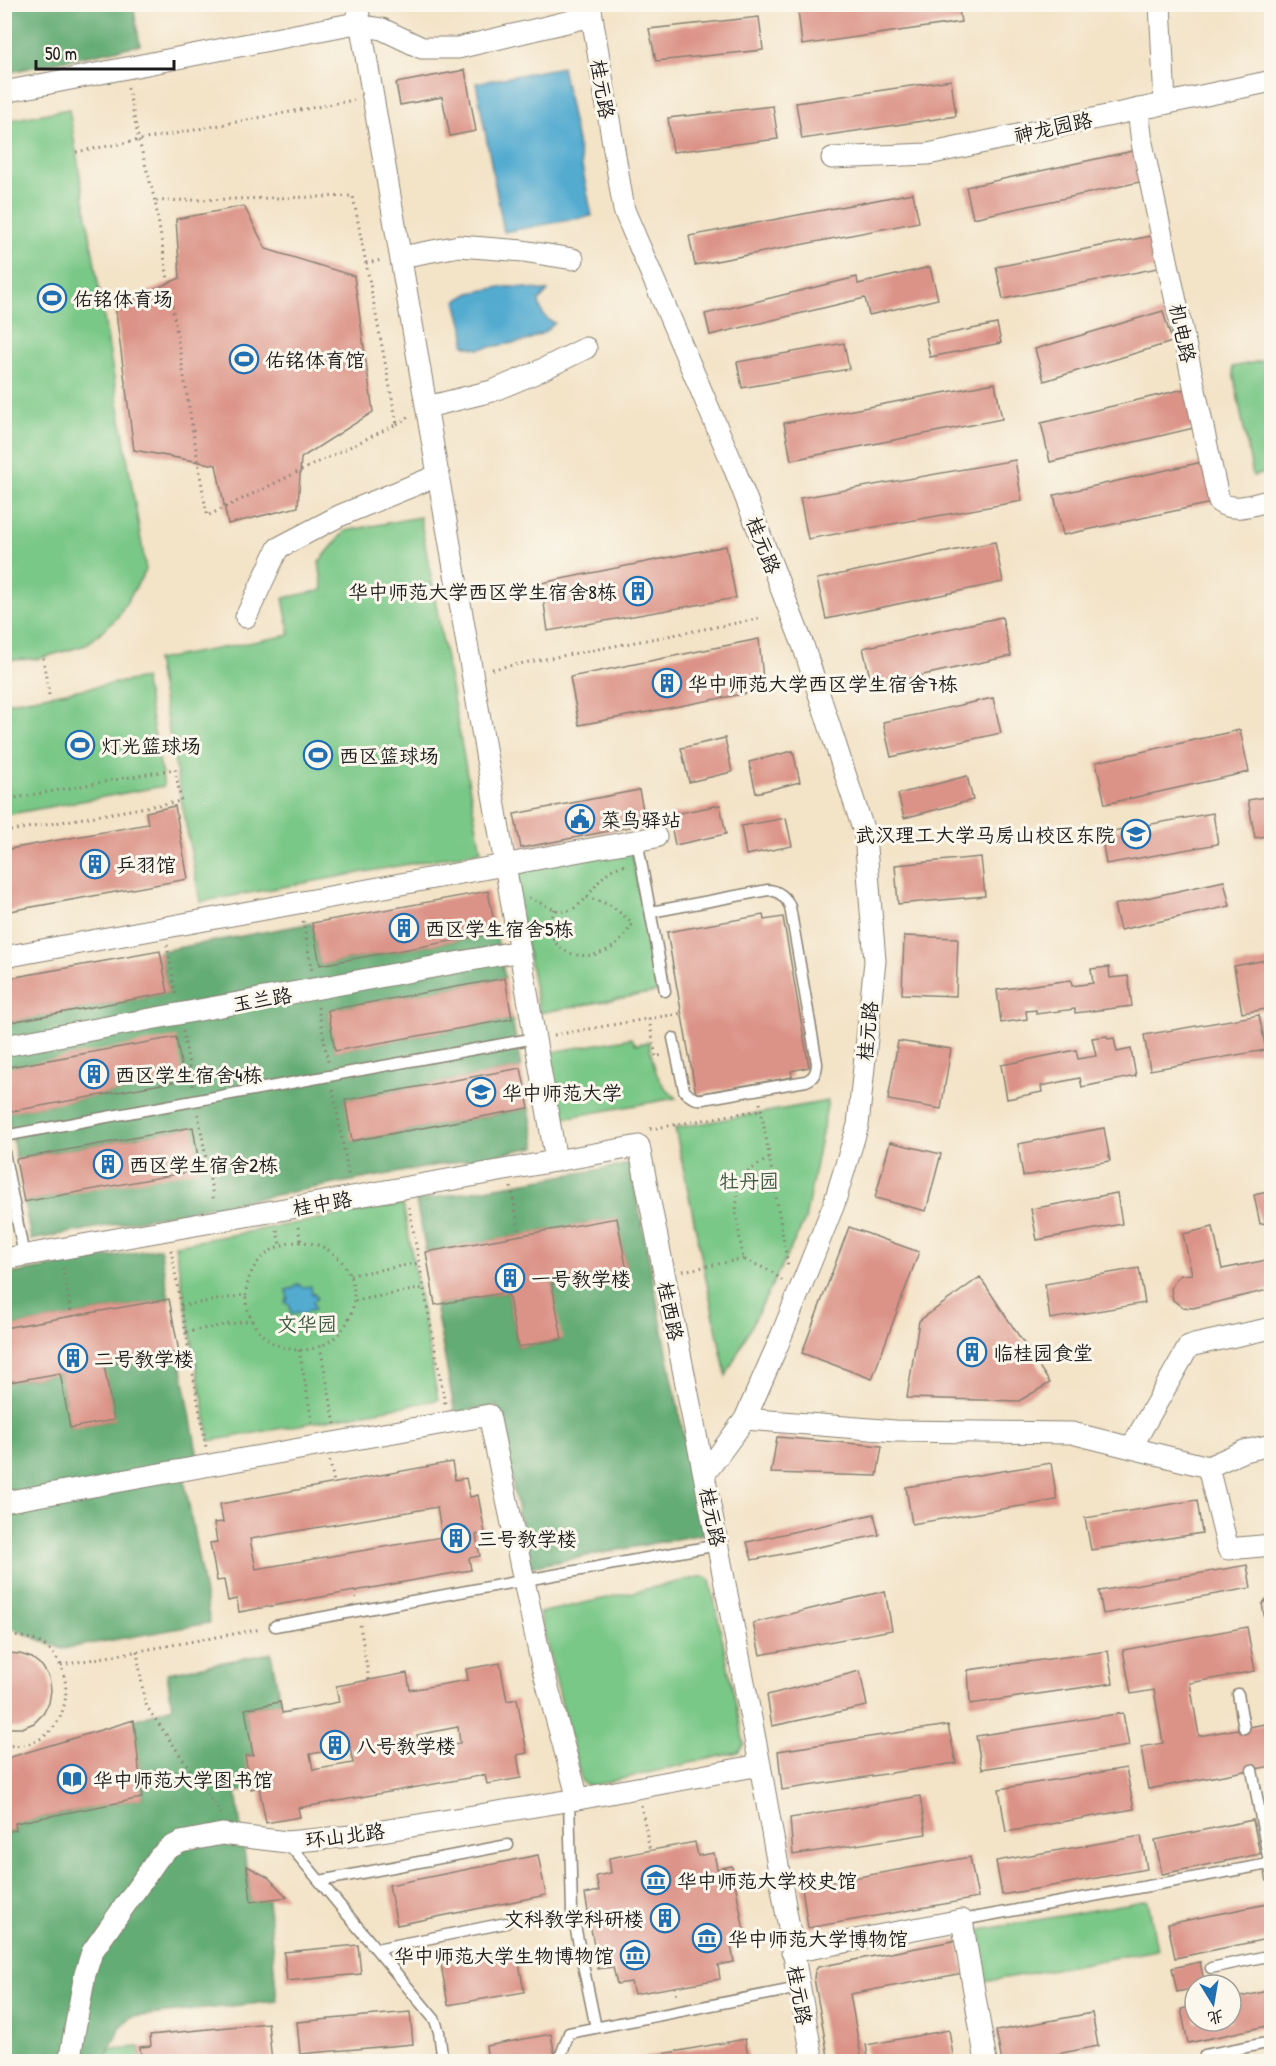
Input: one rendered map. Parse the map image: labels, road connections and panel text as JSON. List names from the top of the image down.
{
  "streets": {
    "street": [
      "桂元路",
      "神龙园路",
      "机电路",
      "玉兰路",
      "桂中路",
      "桂西路",
      "环山北路"
    ]
  },
  "crossings": [
    ["桂元路", "桂西路"],
    ["桂元路", "环山北路"],
    ["神龙园路", "机电路"],
    ["桂中路", "桂西路"]
  ],
  "parks": ["牡丹园", "文华园"],
  "places": {
    "sports": [
      "佑铭体育场",
      "佑铭体育馆",
      "灯光篮球场",
      "西区篮球场"
    ],
    "building": [
      "华中师范大学西区学生宿舍8栋",
      "华中师范大学西区学生宿舍7栋",
      "乒羽馆",
      "西区学生宿舍5栋",
      "西区学生宿舍4栋",
      "西区学生宿舍2栋",
      "一号教学楼",
      "临桂园食堂",
      "二号教学楼",
      "三号教学楼",
      "八号教学楼",
      "文科教学科研楼"
    ],
    "public building": ["菜鸟驿站"],
    "school or university": ["武汉理工大学马房山校区东院", "华中师范大学"],
    "library": ["华中师范大学图书馆"],
    "museum": ["华中师范大学校史馆", "华中师范大学博物馆", "华中师范大学生物博物馆"]
  },
  "scale_bar": "50 m",
  "north": "bottom"
}
